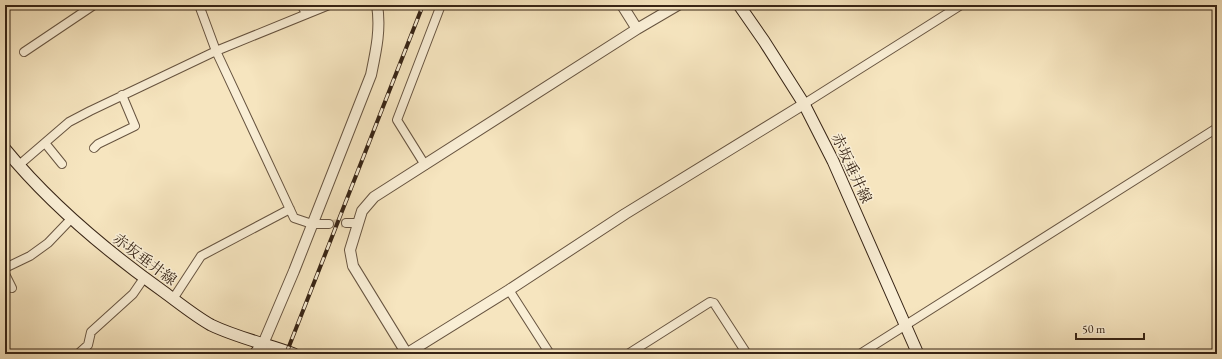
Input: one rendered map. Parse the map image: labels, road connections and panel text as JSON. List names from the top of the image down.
{
  "streets": {
    "main road": ["赤坂垂井線"]
  },
  "scale_bar": "50 m"
}
